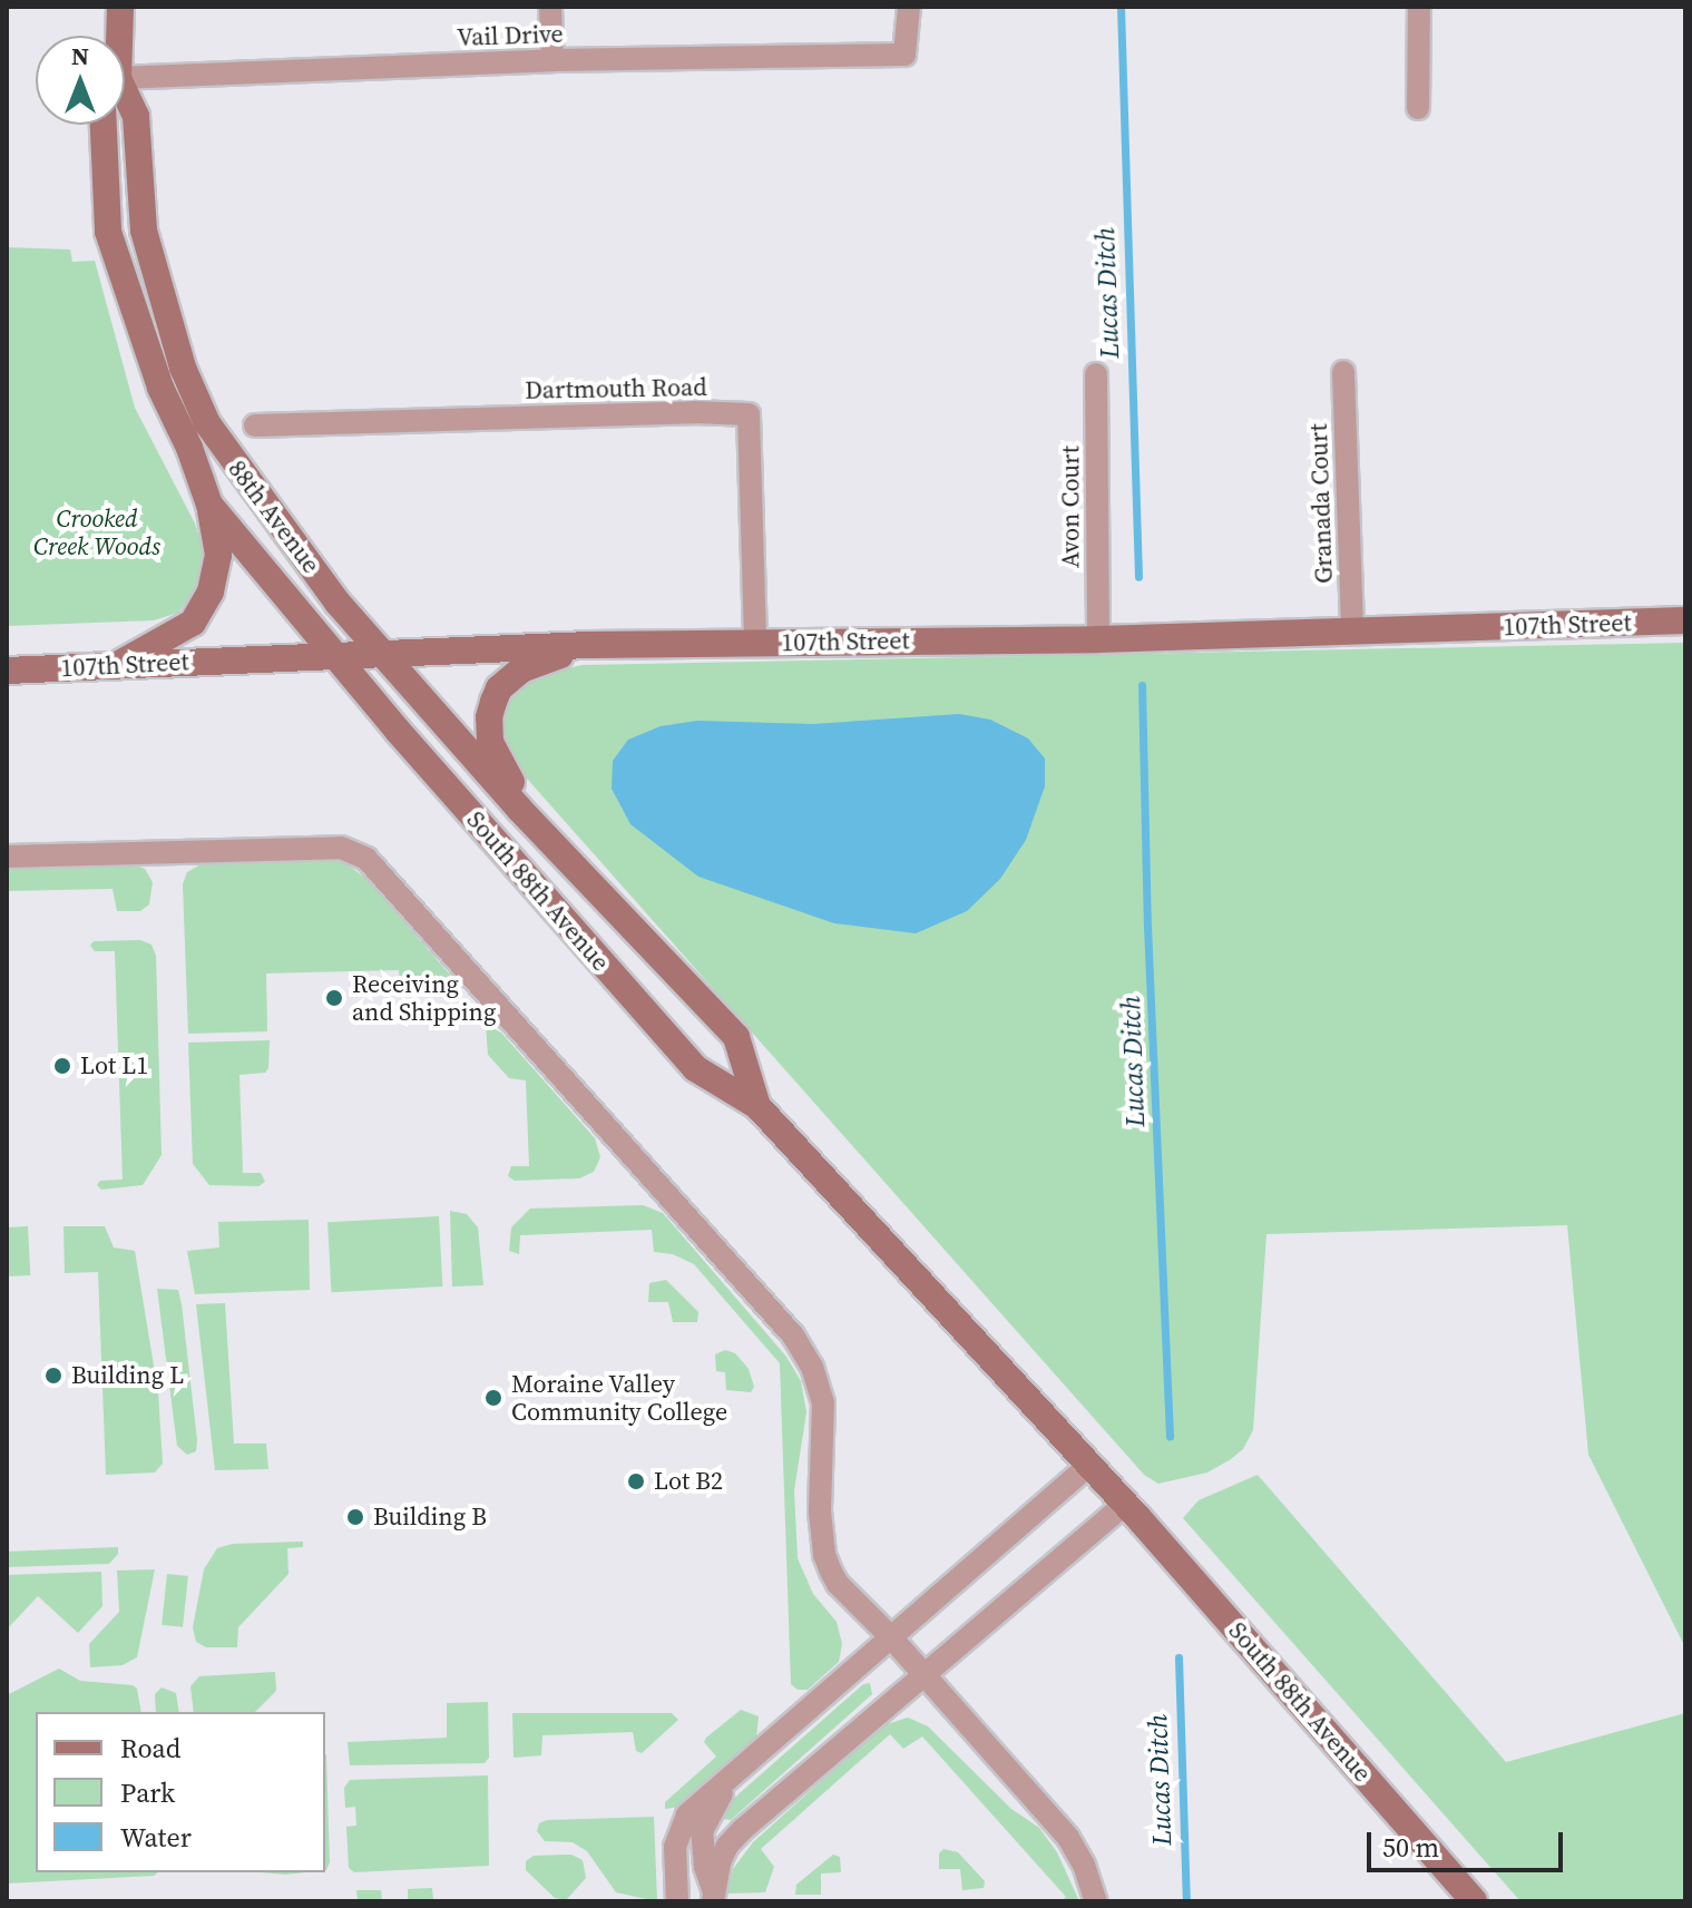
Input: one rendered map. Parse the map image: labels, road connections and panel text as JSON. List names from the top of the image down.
{
  "streets": {
    "street": [
      "Vail Drive",
      "Dartmouth Road",
      "Granada Court",
      "Avon Court",
      "88th Avenue",
      "107th Street",
      "South 88th Avenue"
    ]
  },
  "crossings": [
    ["Dartmouth Road", "107th Street"],
    ["Granada Court", "107th Street"],
    ["Avon Court", "107th Street"],
    ["88th Avenue", "107th Street"],
    ["88th Avenue", "South 88th Avenue"],
    ["107th Street", "South 88th Avenue"]
  ],
  "water": ["Lucas Ditch"],
  "parks": ["Crooked Creek Woods"],
  "places": [
    "Receiving and Shipping",
    "Lot L1",
    "Building L",
    "Moraine Valley Community College",
    "Lot B2",
    "Building B"
  ],
  "legend": ["Road", "Park", "Water"],
  "scale_bar": "50 m",
  "north": "top"
}
